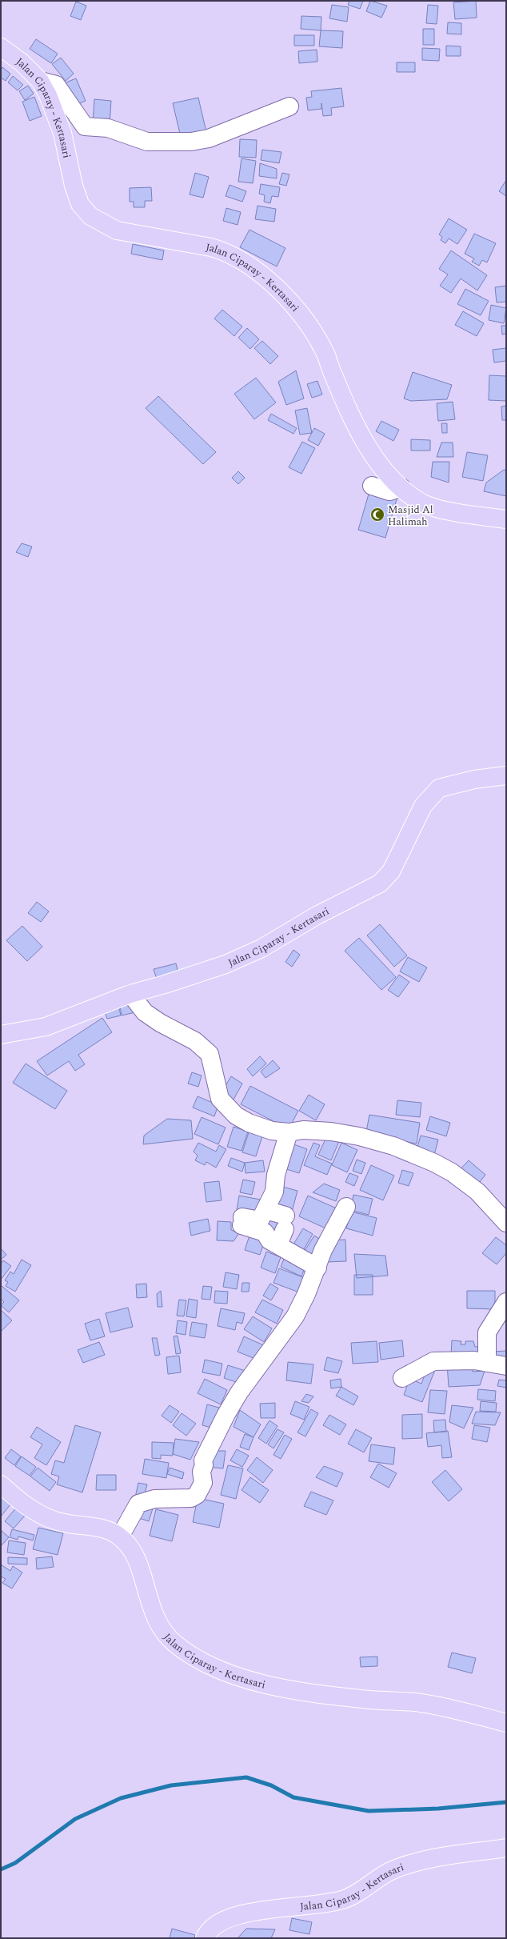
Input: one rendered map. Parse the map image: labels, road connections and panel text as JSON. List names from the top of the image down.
{
  "streets": {
    "main road": ["Jalan Ciparay - Kertasari"]
  },
  "places": {
    "mosque": ["Masjid Al Halimah"]
  }
}
